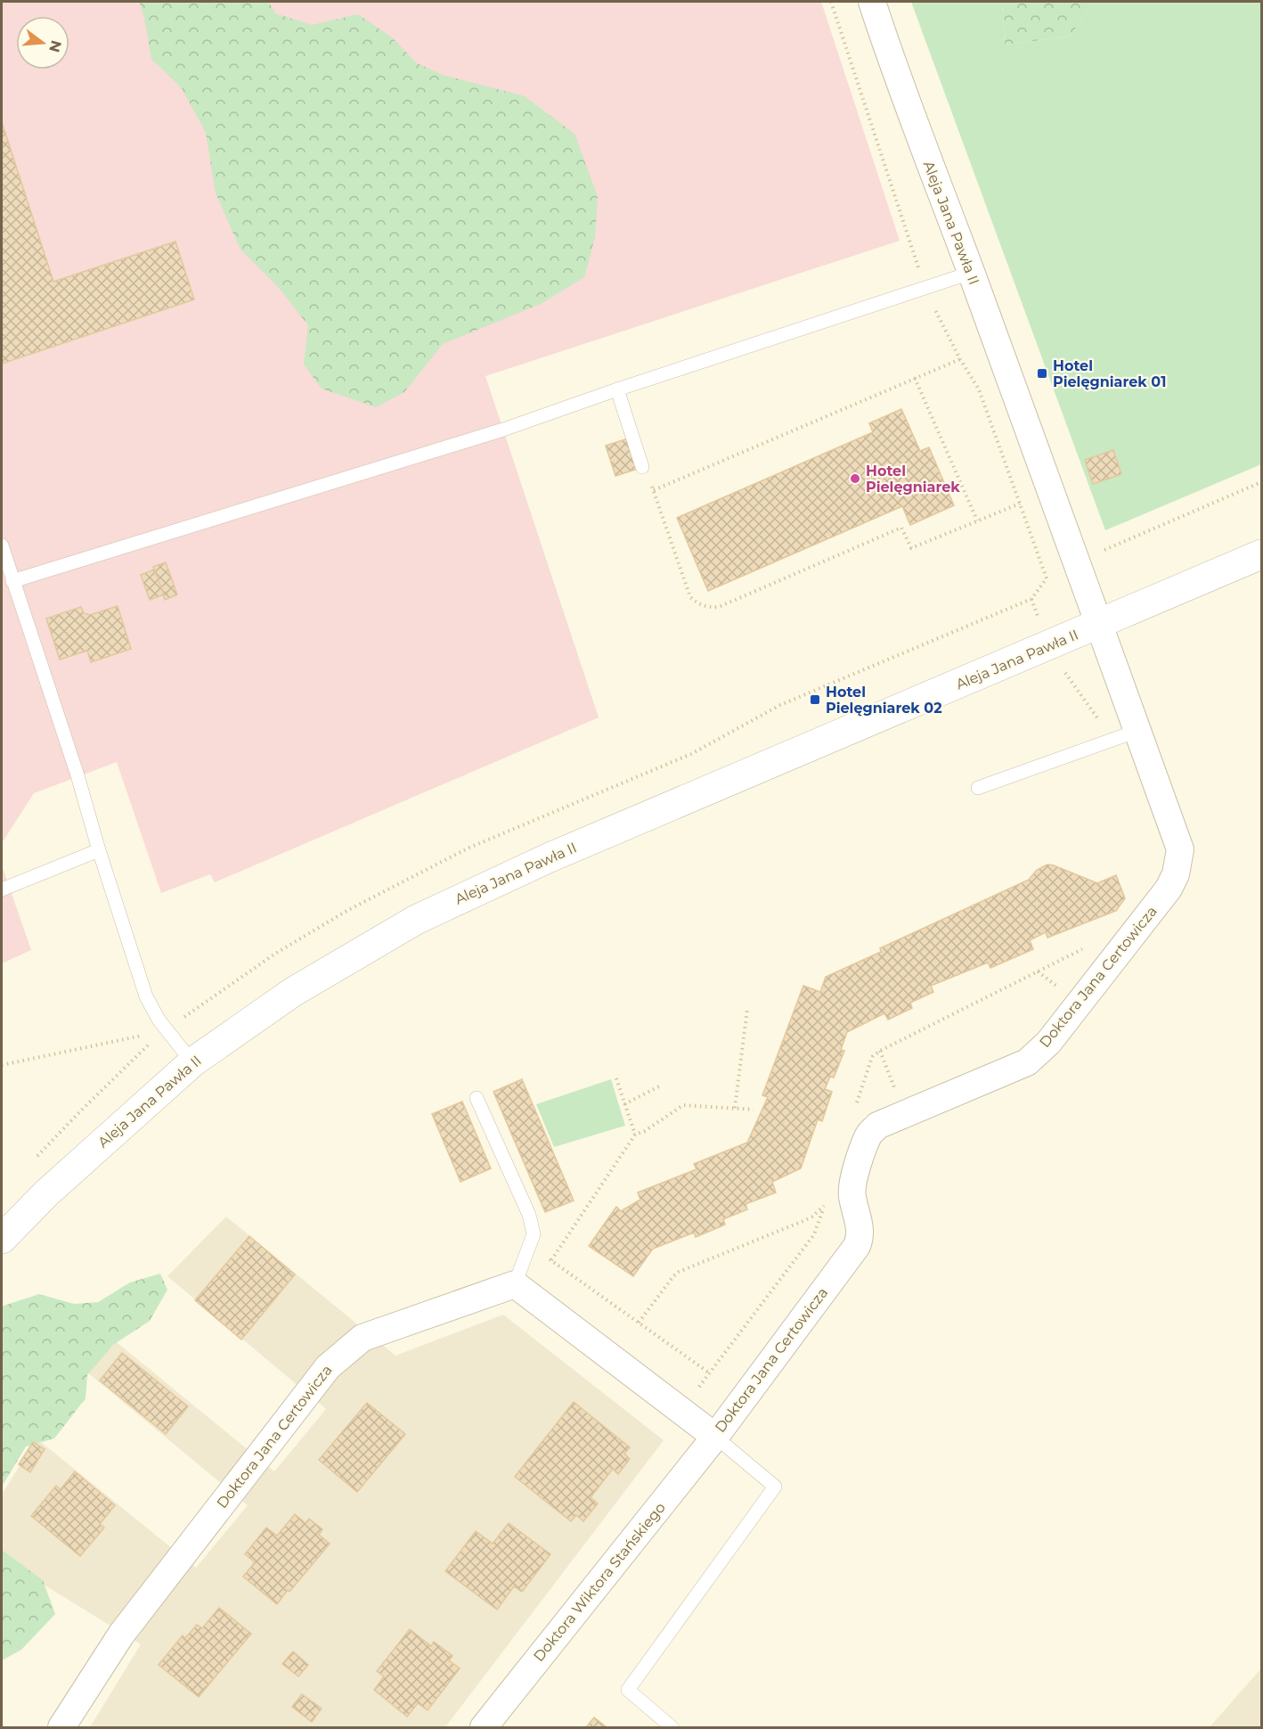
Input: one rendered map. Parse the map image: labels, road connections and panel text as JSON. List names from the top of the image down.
{
  "streets": {
    "street": ["Aleja Jana Pawła II", "Doktora Jana Certowicza", "Doktora Wiktora Stańskiego"]
  },
  "crossings": [
    ["Aleja Jana Pawła II", "Doktora Jana Certowicza"],
    ["Doktora Jana Certowicza", "Doktora Wiktora Stańskiego"]
  ],
  "places": {
    "transit": ["Hotel Pielęgniarek 01", "Hotel Pielęgniarek 02"],
    "other": ["Hotel Pielęgniarek"]
  },
  "north": "right"
}
